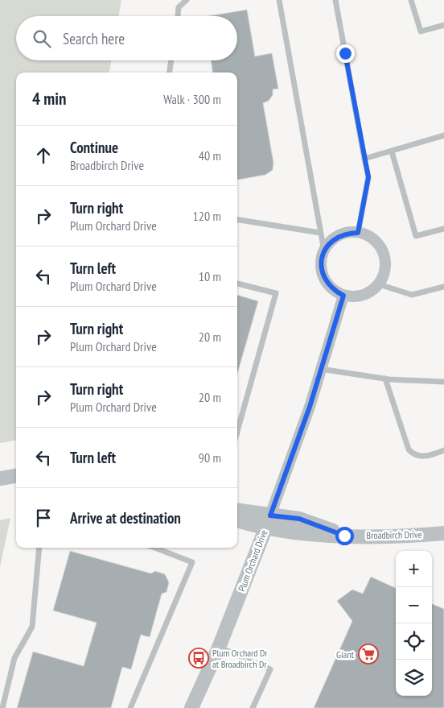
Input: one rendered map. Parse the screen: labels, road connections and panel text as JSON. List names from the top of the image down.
{
  "streets": {
    "street": ["Broadbirch Drive", "Plum Orchard Drive"]
  },
  "crossings": [
    ["Broadbirch Drive", "Plum Orchard Drive"]
  ],
  "places": {
    "supermarket": ["Giant"],
    "bus stop": ["Plum Orchard Dr at Broadbirch Dr"]
  },
  "page": {
    "search": "Search here",
    "heading": ["4 min", "Walk · 300 m"],
    "list": [
      ["Continue", "Broadbirch Drive", "40 m"],
      ["Turn right", "Plum Orchard Drive", "120 m"],
      ["Turn left", "Plum Orchard Drive", "10 m"],
      ["Turn right", "Plum Orchard Drive", "20 m"],
      ["Turn right", "Plum Orchard Drive", "20 m"],
      ["Turn left", "90 m"],
      "Arrive at destination"
    ],
    "map_buttons": ["+", "−"]
  }
}
